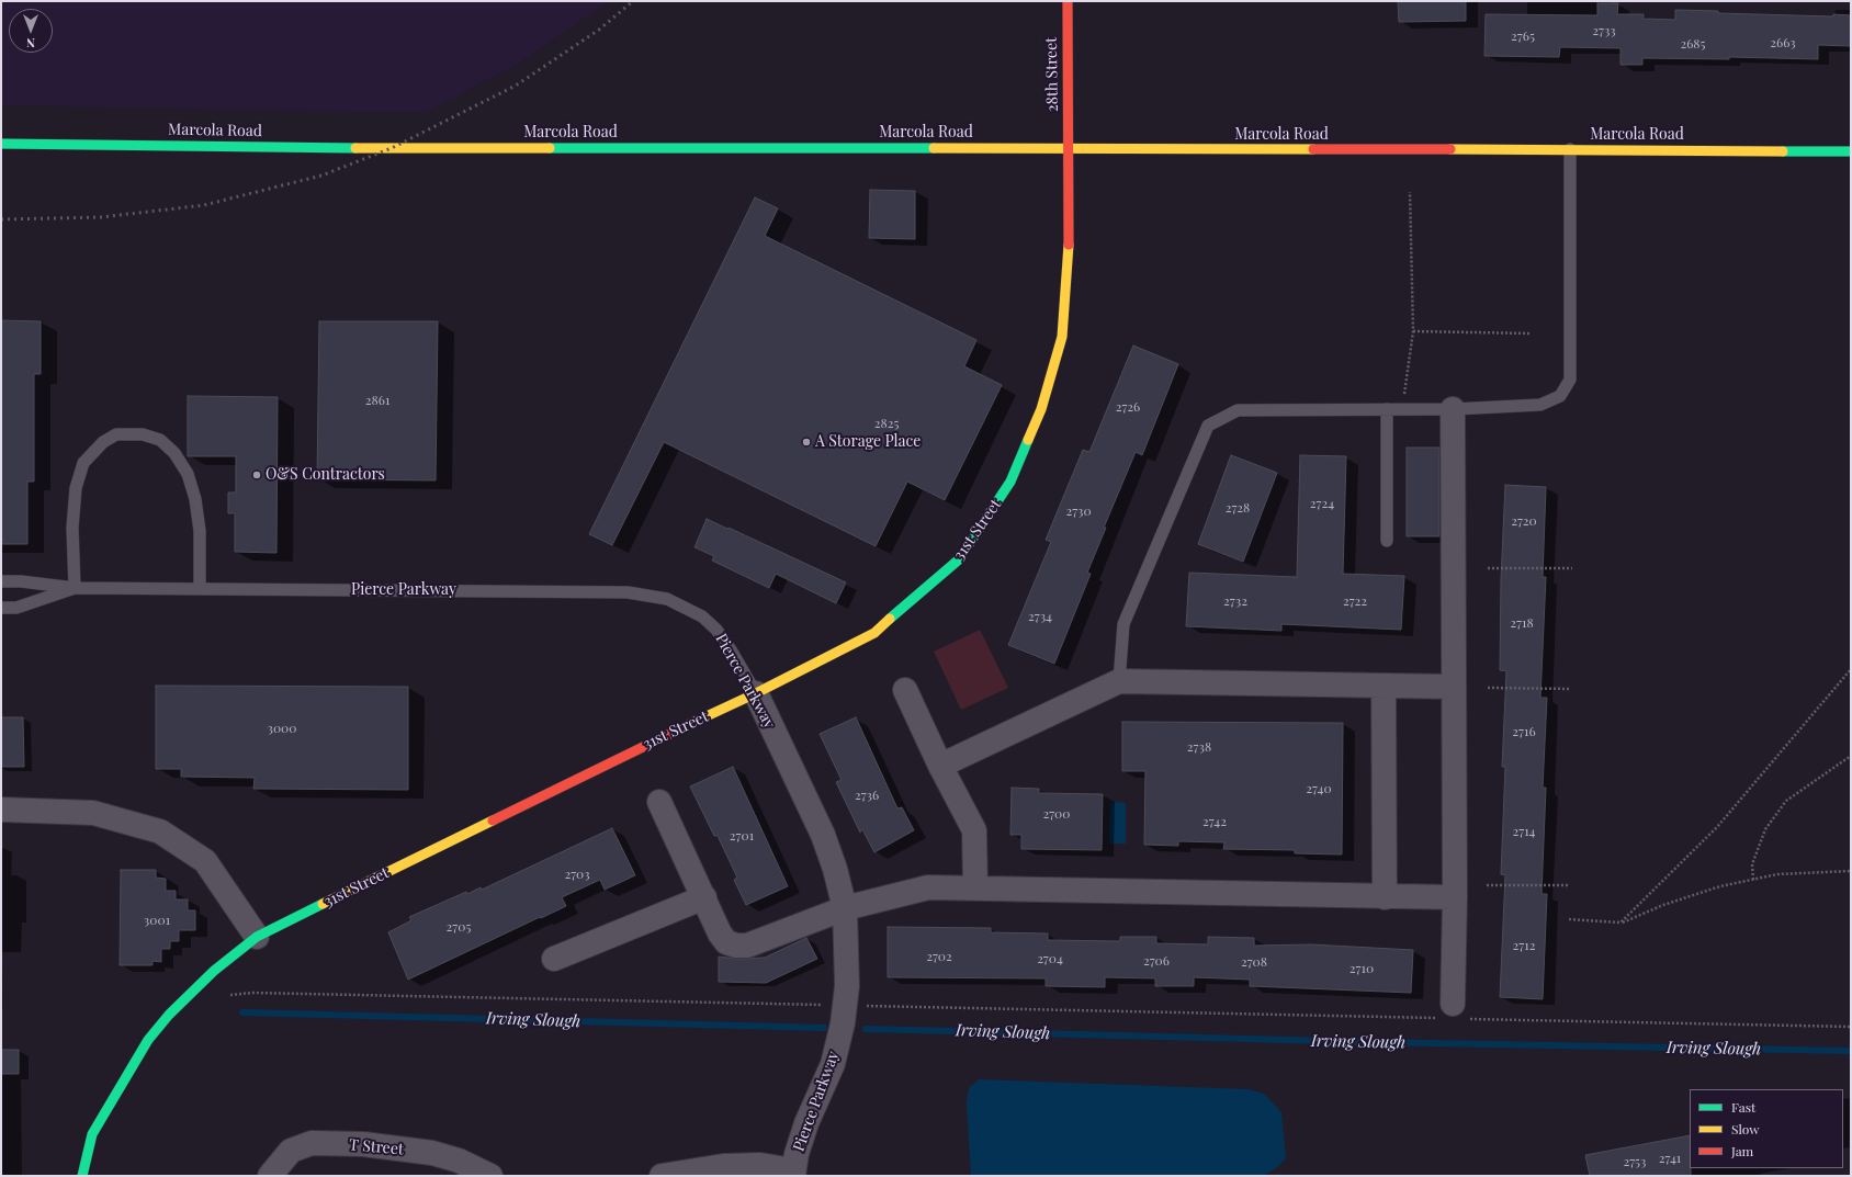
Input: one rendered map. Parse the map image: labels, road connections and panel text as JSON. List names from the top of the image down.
{
  "streets": {
    "main road": ["28th Street", "Marcola Road", "31st Street"],
    "street": ["Pierce Parkway", "T Street"]
  },
  "crossings": [
    ["28th Street", "Marcola Road"],
    ["28th Street", "31st Street"],
    ["Marcola Road", "31st Street"],
    ["31st Street", "Pierce Parkway"]
  ],
  "water": ["Irving Slough"],
  "places": ["A Storage Place", "O&S Contractors"],
  "house_numbers": [
    "2733",
    "2765",
    "2663",
    "2685",
    "2861",
    "2726",
    "2825",
    "2724",
    "2728",
    "2730",
    "2720",
    "2732",
    "2722",
    "2734",
    "2718",
    "3000",
    "2716",
    "2738",
    "2740",
    "2736",
    "2700",
    "2742",
    "2714",
    "2701",
    "2703",
    "3001",
    "2705",
    "2712",
    "2702",
    "2704",
    "2706",
    "2708",
    "2710",
    "2741",
    "2753"
  ],
  "legend": ["Fast", "Slow", "Jam"],
  "north": "bottom"
}
